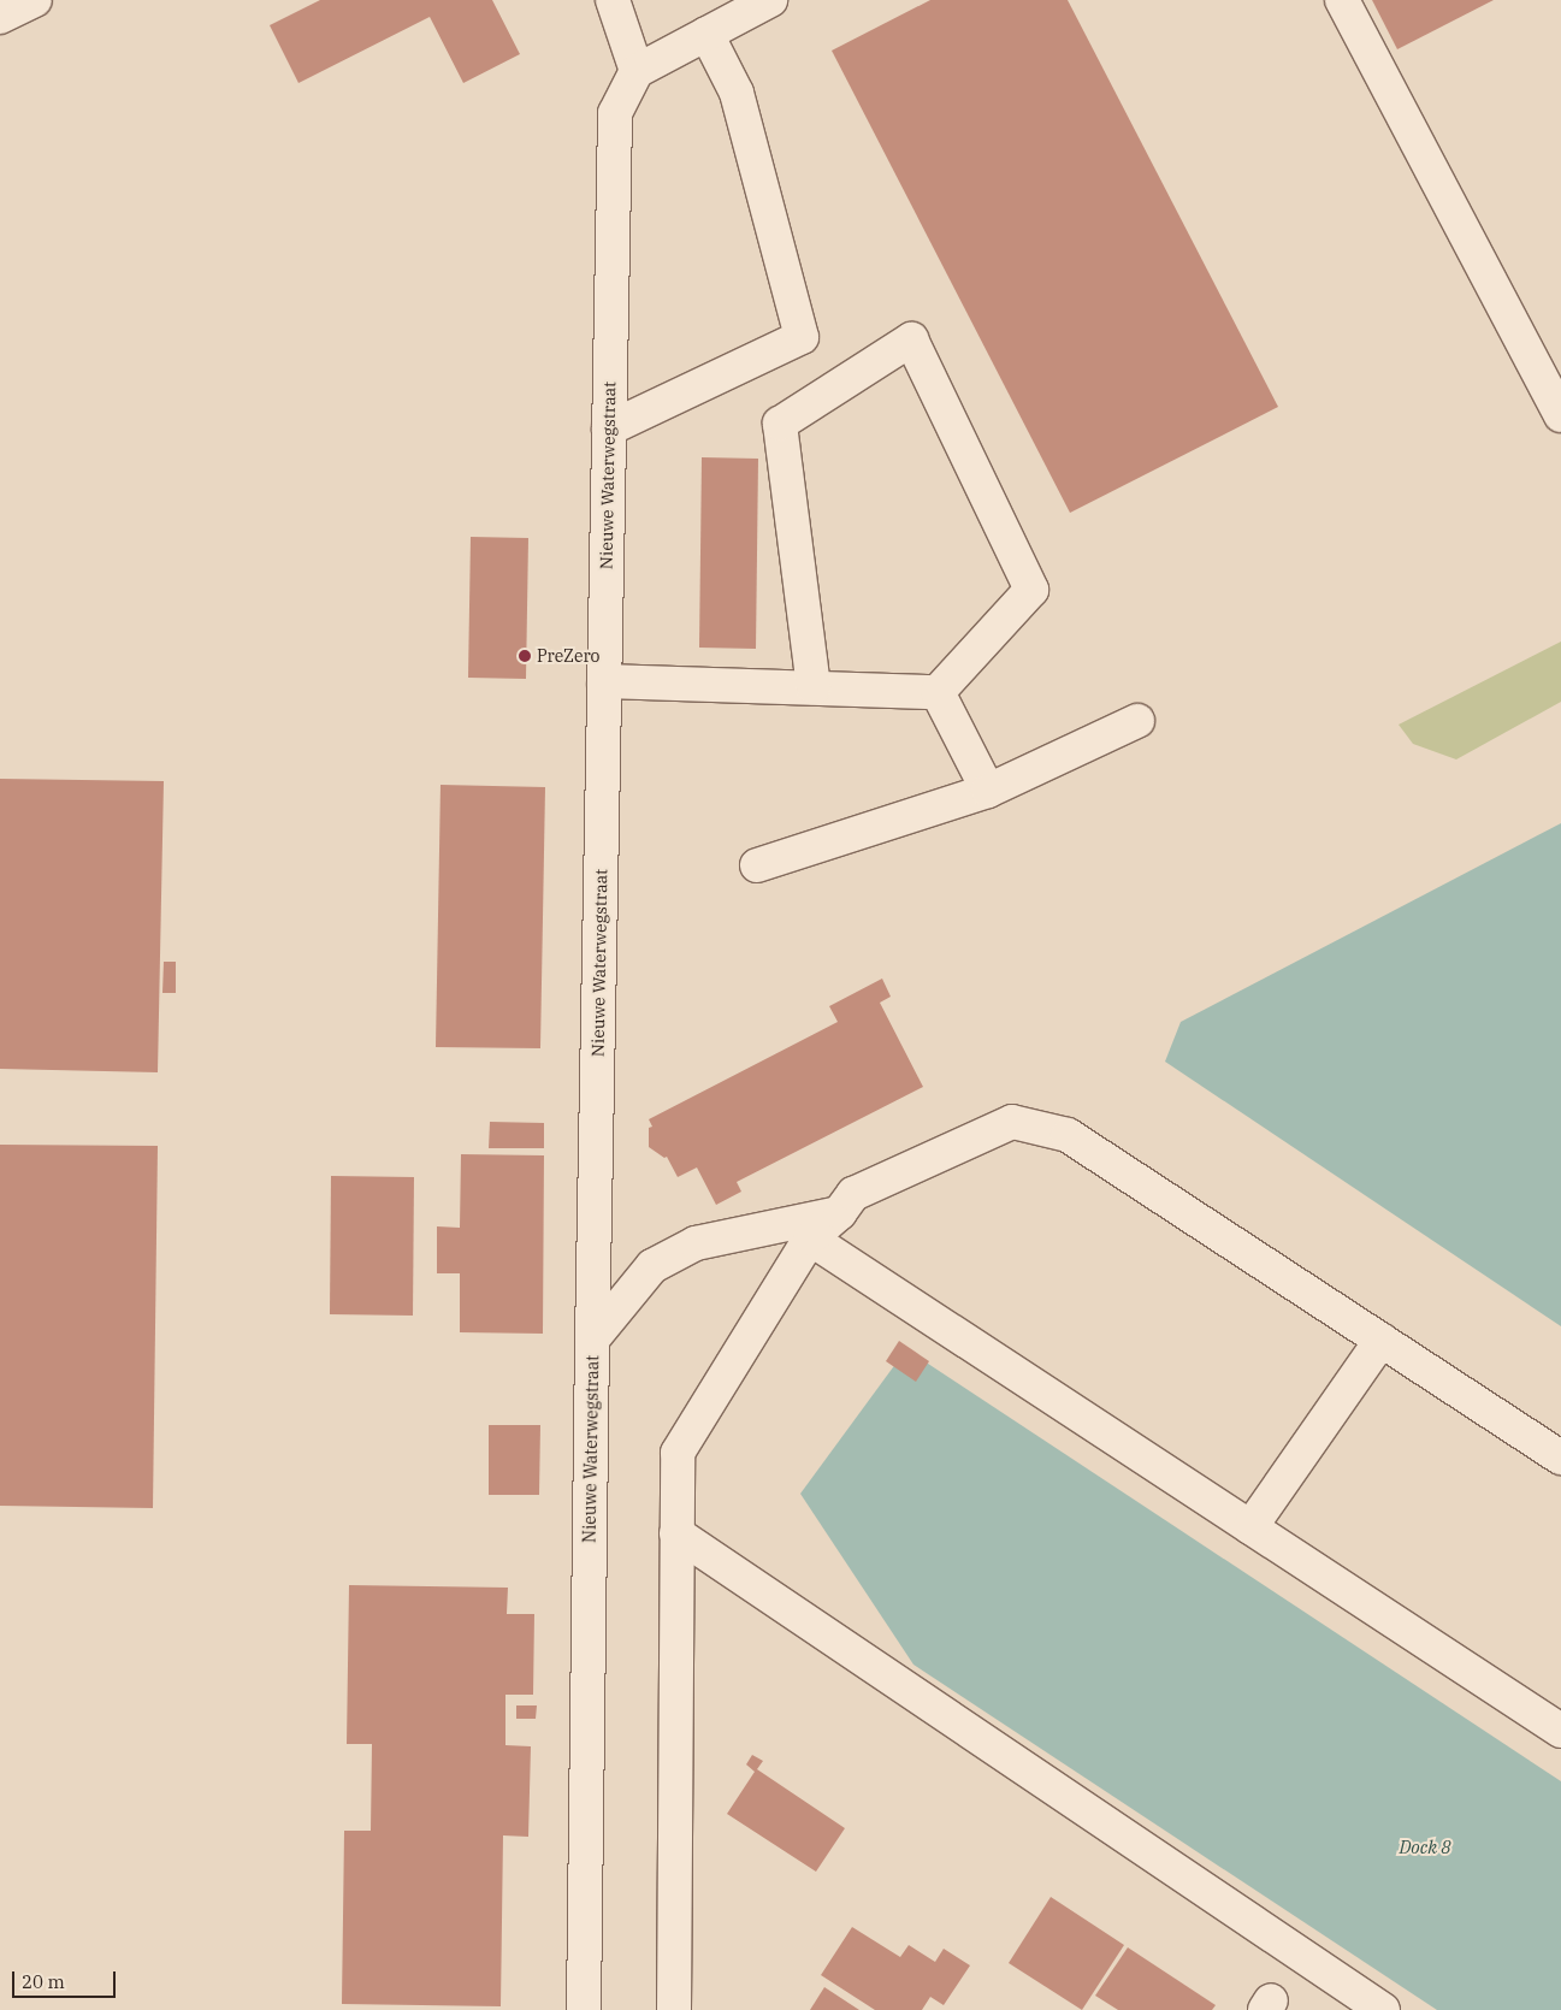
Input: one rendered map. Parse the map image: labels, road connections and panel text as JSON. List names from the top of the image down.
{
  "streets": {
    "street": ["Nieuwe Waterwegstraat"]
  },
  "water": ["Dock 8"],
  "places": ["PreZero"],
  "scale_bar": "20 m"
}
